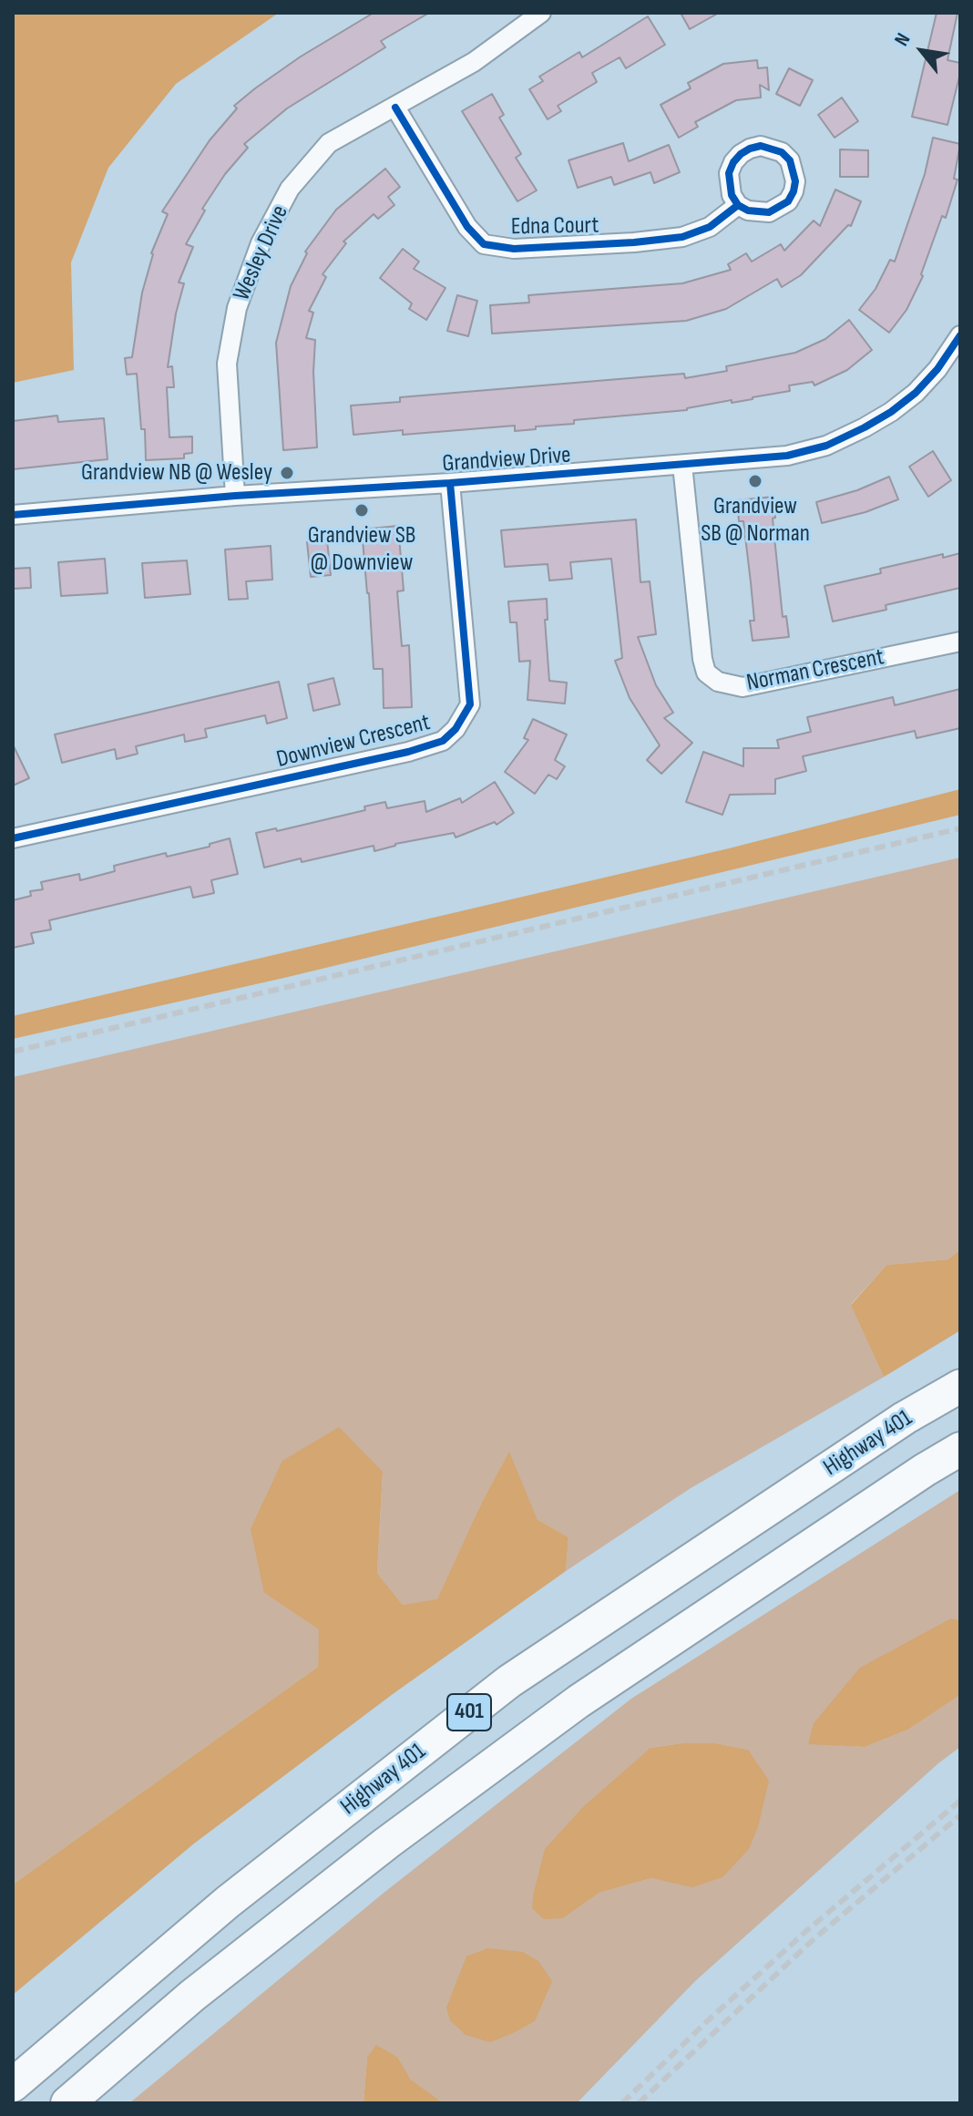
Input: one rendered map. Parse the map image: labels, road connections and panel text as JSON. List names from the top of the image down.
{
  "streets": {
    "highway": ["Highway 401", "401"],
    "street": [
      "Edna Court",
      "Wesley Drive",
      "Grandview Drive",
      "Norman Crescent",
      "Downview Crescent"
    ]
  },
  "crossings": [
    ["Edna Court", "Wesley Drive"],
    ["Wesley Drive", "Grandview Drive"],
    ["Grandview Drive", "Norman Crescent"],
    ["Grandview Drive", "Downview Crescent"]
  ],
  "places": ["Grandview NB @ Wesley", "Grandview SB @ Norman", "Grandview SB @ Downview"],
  "north": "top left"
}
